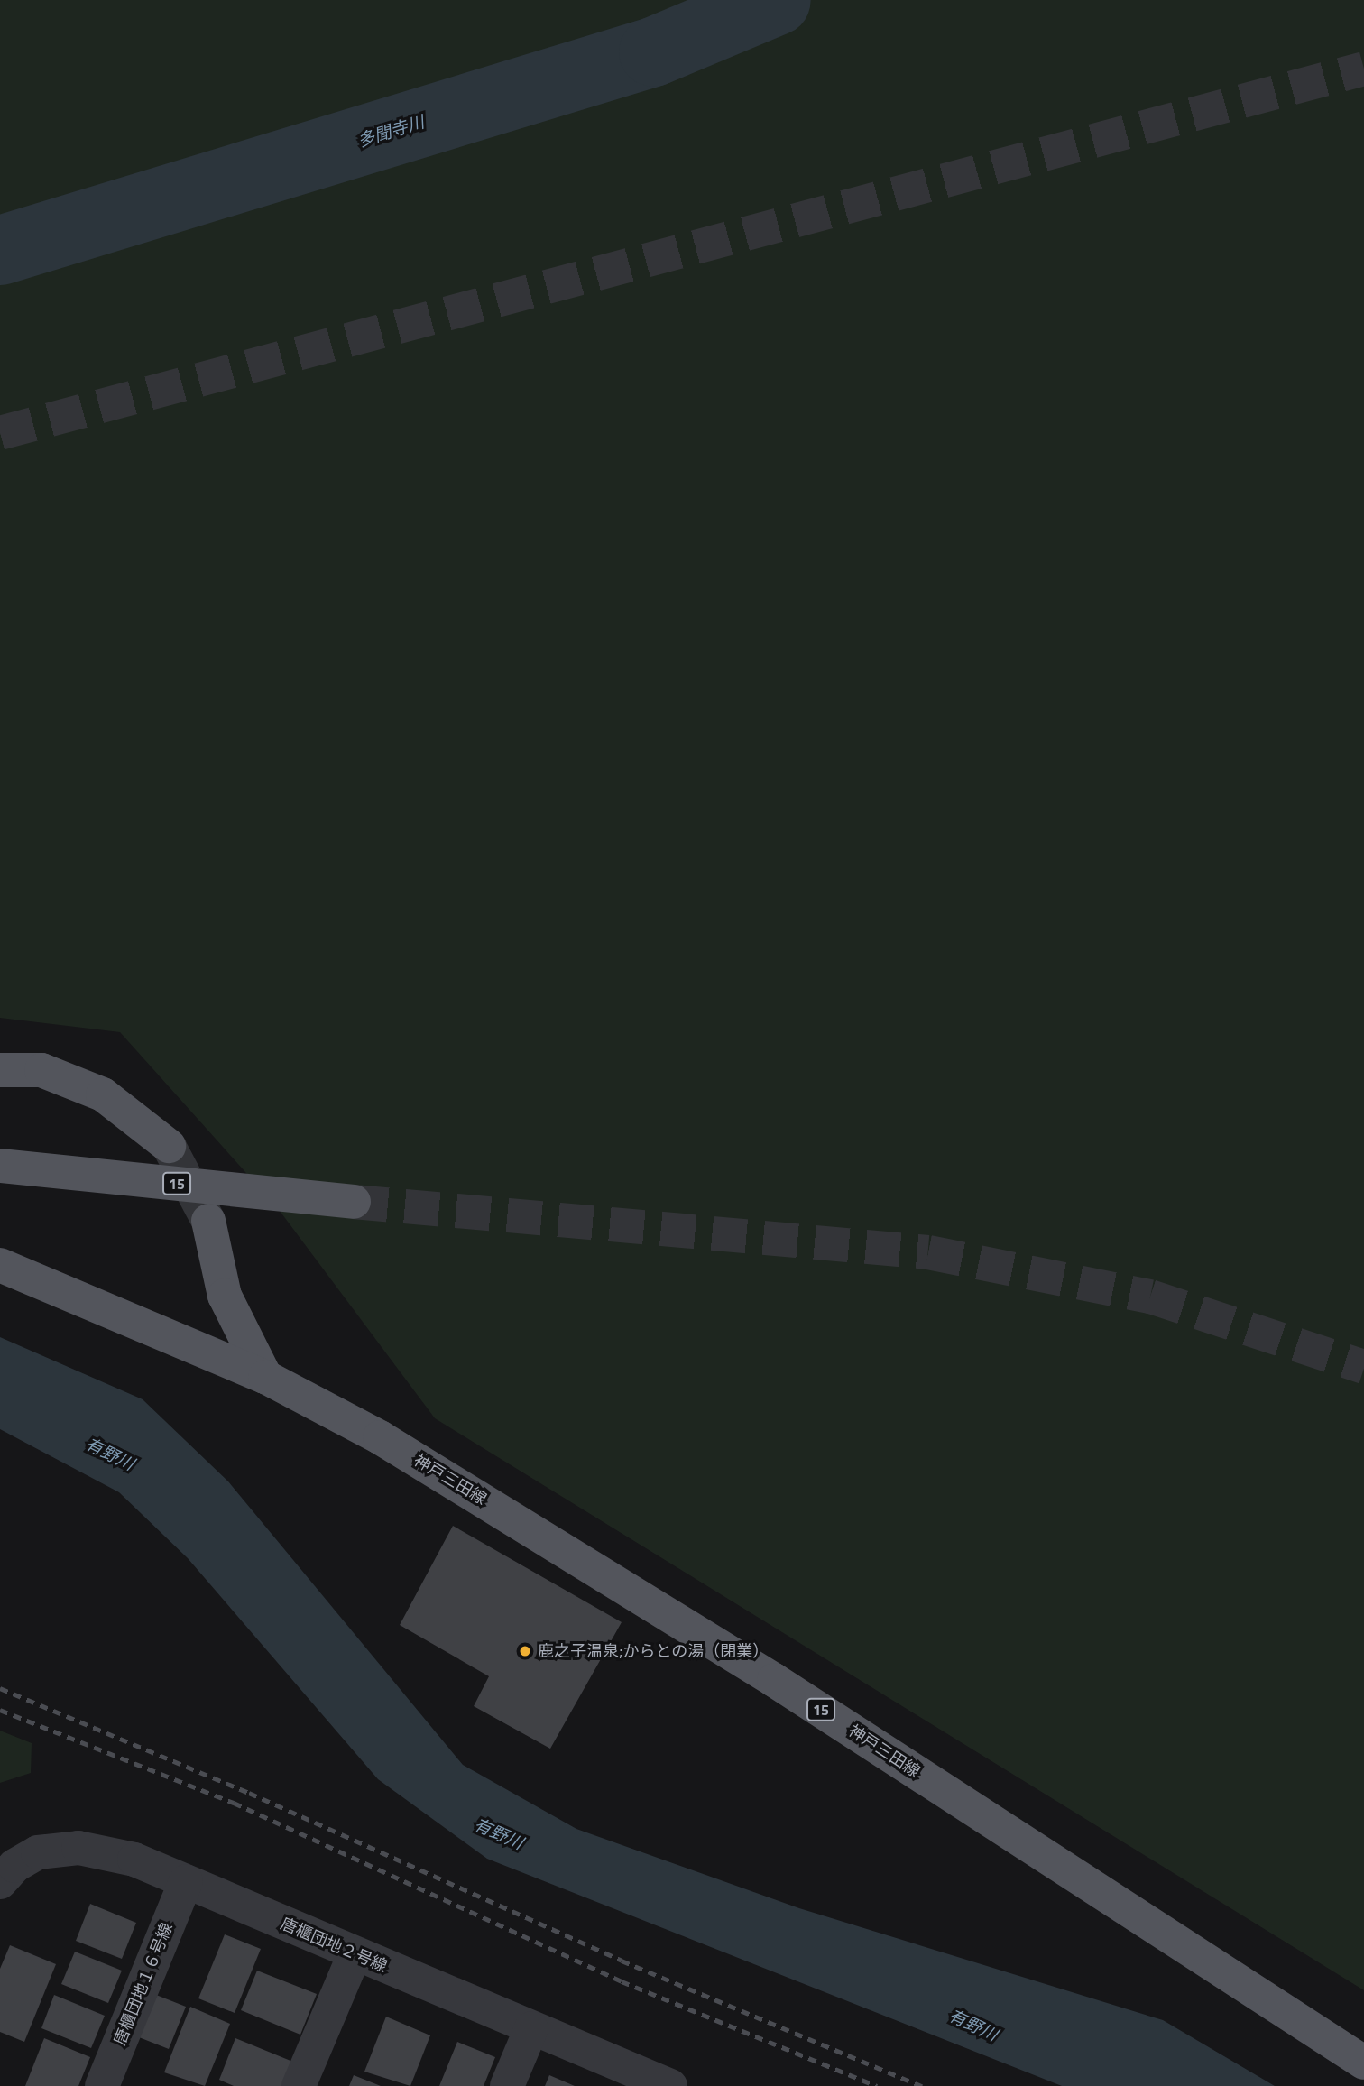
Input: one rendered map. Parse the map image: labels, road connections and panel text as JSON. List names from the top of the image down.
{
  "streets": {
    "main road": ["15", "神戸三田線"],
    "street": ["唐櫃団地２号線", "唐櫃団地１６号線"]
  },
  "crossings": [
    ["唐櫃団地２号線", "唐櫃団地１６号線"]
  ],
  "water": ["多聞寺川", "有野川"],
  "places": ["鹿之子温泉;からとの湯（閉業）"]
}
